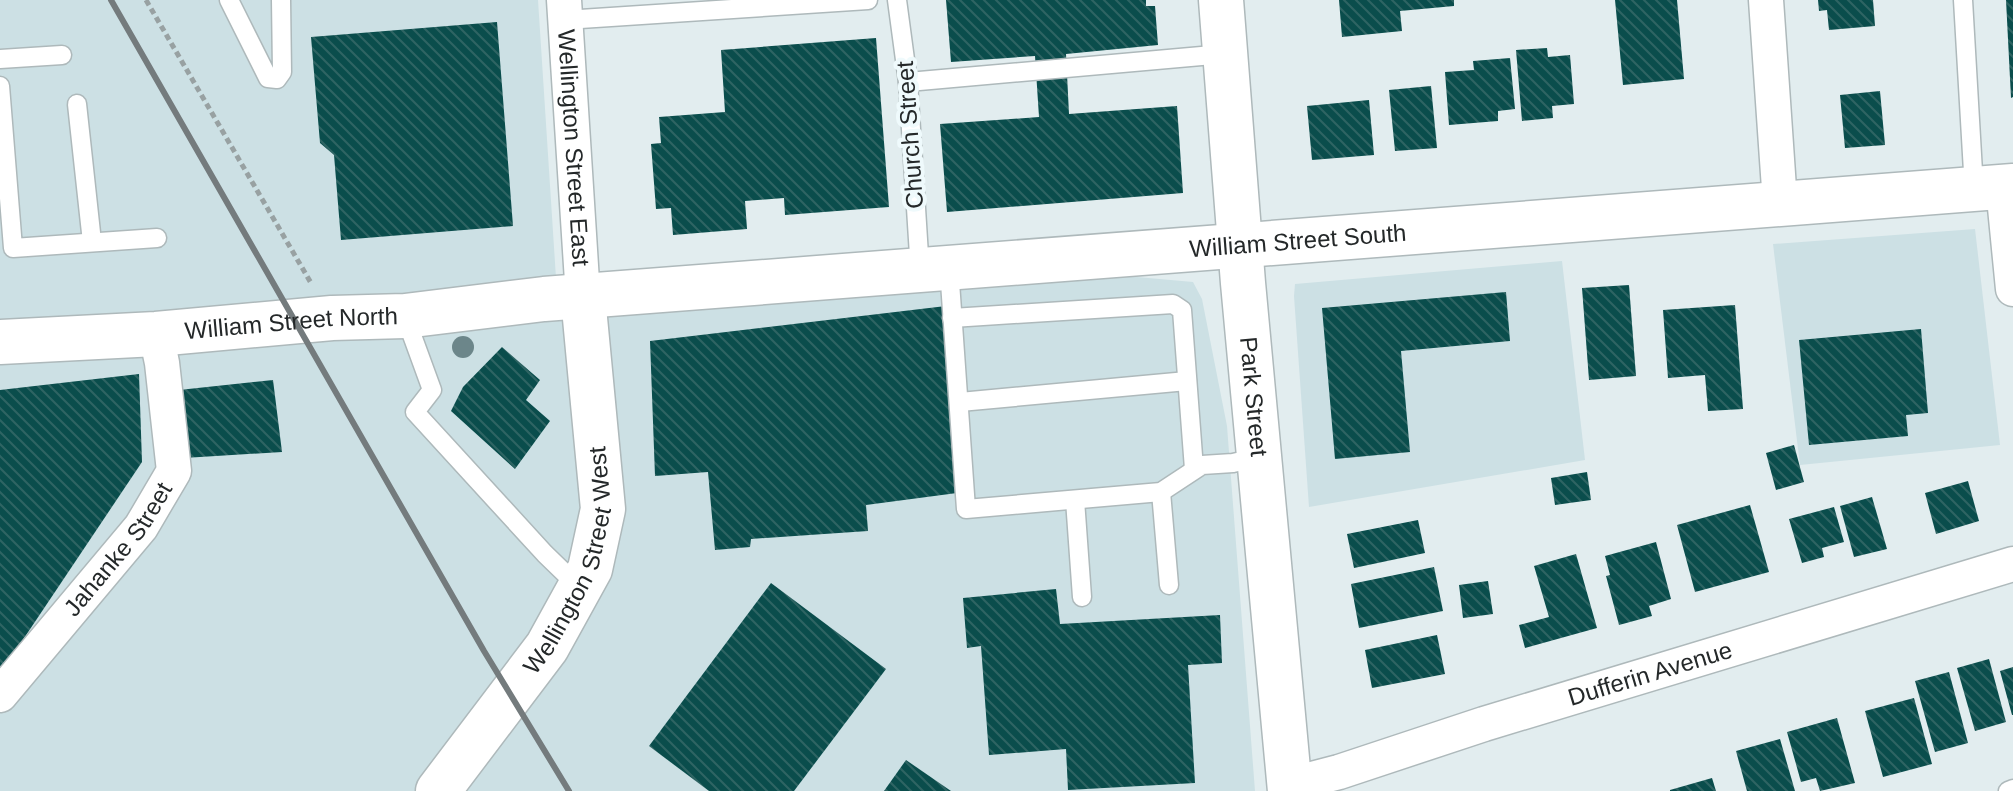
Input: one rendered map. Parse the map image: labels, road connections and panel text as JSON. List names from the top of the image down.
{
  "streets": {
    "street": [
      "Wellington Street East",
      "William Street South",
      "William Street North",
      "Park Street",
      "Jahanke Street",
      "Wellington Street West",
      "Dufferin Avenue"
    ],
    "lane": ["Church Street"]
  },
  "crossings": [
    ["Church Street", "William Street South"],
    ["Wellington Street East", "William Street South"],
    ["Wellington Street East", "William Street North"],
    ["Wellington Street East", "Wellington Street West"],
    ["William Street South", "William Street North"],
    ["William Street South", "Park Street"],
    ["William Street South", "Wellington Street West"],
    ["William Street North", "Jahanke Street"],
    ["William Street North", "Wellington Street West"],
    ["Park Street", "Dufferin Avenue"]
  ]
}
